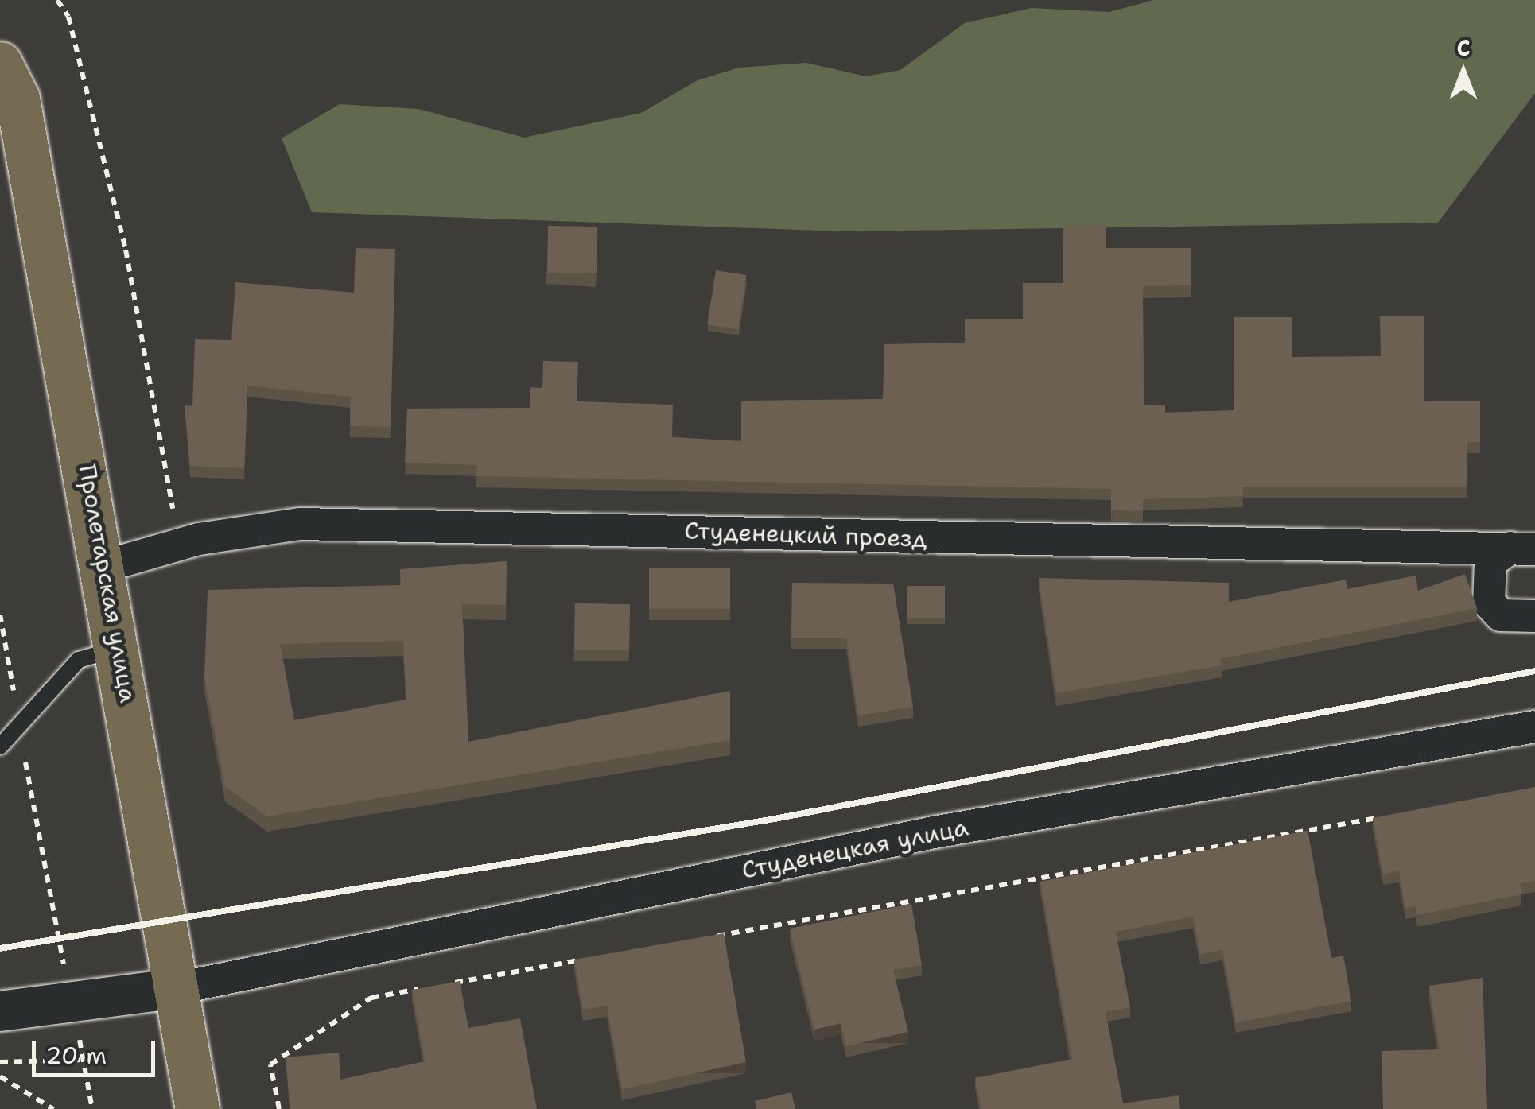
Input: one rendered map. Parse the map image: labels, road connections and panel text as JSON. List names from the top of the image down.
{
  "streets": {
    "main road": ["Пролетарская улица"],
    "street": ["Студенецкий проезд", "Студенецкая улица"]
  },
  "crossings": [
    ["Студенецкий проезд", "Пролетарская улица"],
    ["Пролетарская улица", "Студенецкая улица"]
  ],
  "scale_bar": "20 m",
  "north": "top"
}
